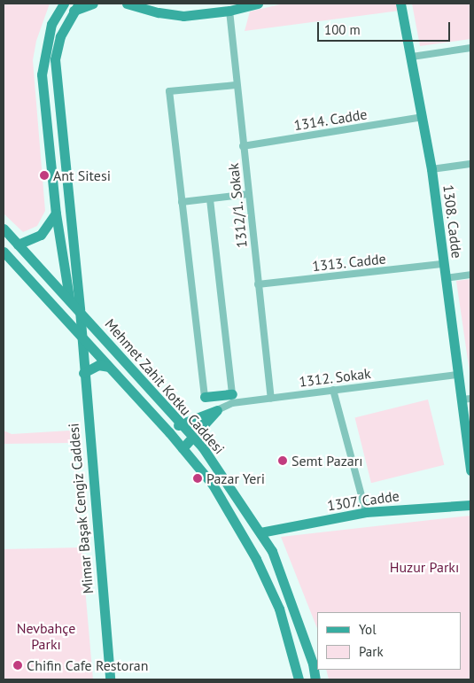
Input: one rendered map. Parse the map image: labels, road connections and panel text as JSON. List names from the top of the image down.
{
  "streets": {
    "street": [
      "1314. Cadde",
      "1312/1. Sokak",
      "1308. Cadde",
      "1313. Cadde",
      "1312. Sokak",
      "Mehmet Zahit Kotku Caddesi",
      "1307. Cadde",
      "Mimar Başak Cengiz Caddesi"
    ]
  },
  "crossings": [
    ["1314. Cadde", "1312/1. Sokak"],
    ["1314. Cadde", "1308. Cadde"],
    ["1312/1. Sokak", "1313. Cadde"],
    ["1312/1. Sokak", "1312. Sokak"],
    ["1308. Cadde", "1313. Cadde"],
    ["1308. Cadde", "1312. Sokak"],
    ["Mehmet Zahit Kotku Caddesi", "1307. Cadde"],
    ["Mehmet Zahit Kotku Caddesi", "Mimar Başak Cengiz Caddesi"]
  ],
  "parks": ["Huzur Parkı", "Nevbahçe Parkı"],
  "places": [
    "Ant Sitesi",
    "Semt Pazarı",
    "Pazar Yeri",
    "Chifin Cafe Restoran"
  ],
  "legend": ["Yol", "Park"],
  "scale_bar": "100 m"
}
